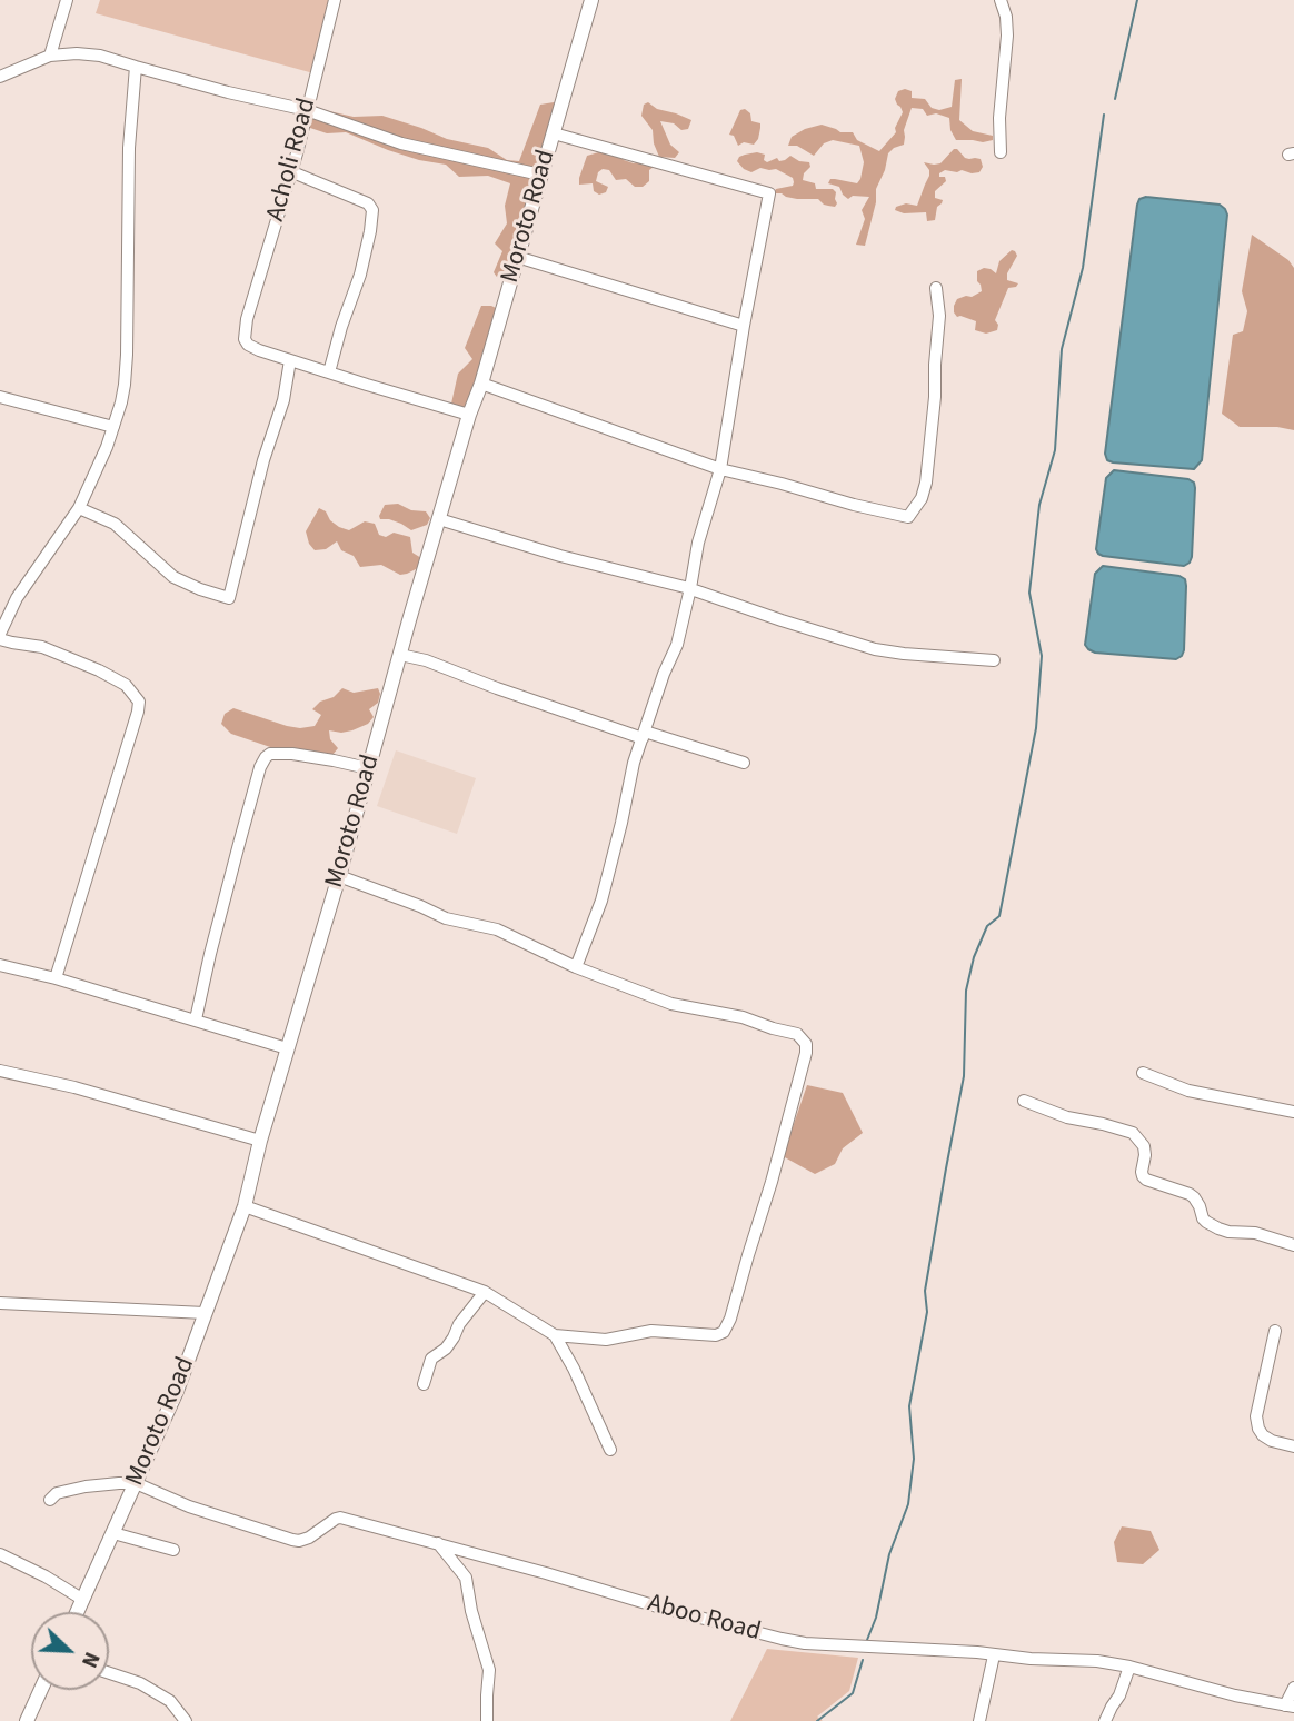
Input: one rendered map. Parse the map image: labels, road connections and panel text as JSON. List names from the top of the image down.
{
  "streets": {
    "main road": ["Moroto Road"],
    "street": ["Acholi Road", "Aboo Road"]
  },
  "crossings": [
    ["Moroto Road", "Aboo Road"]
  ],
  "north": "bottom right"
}
